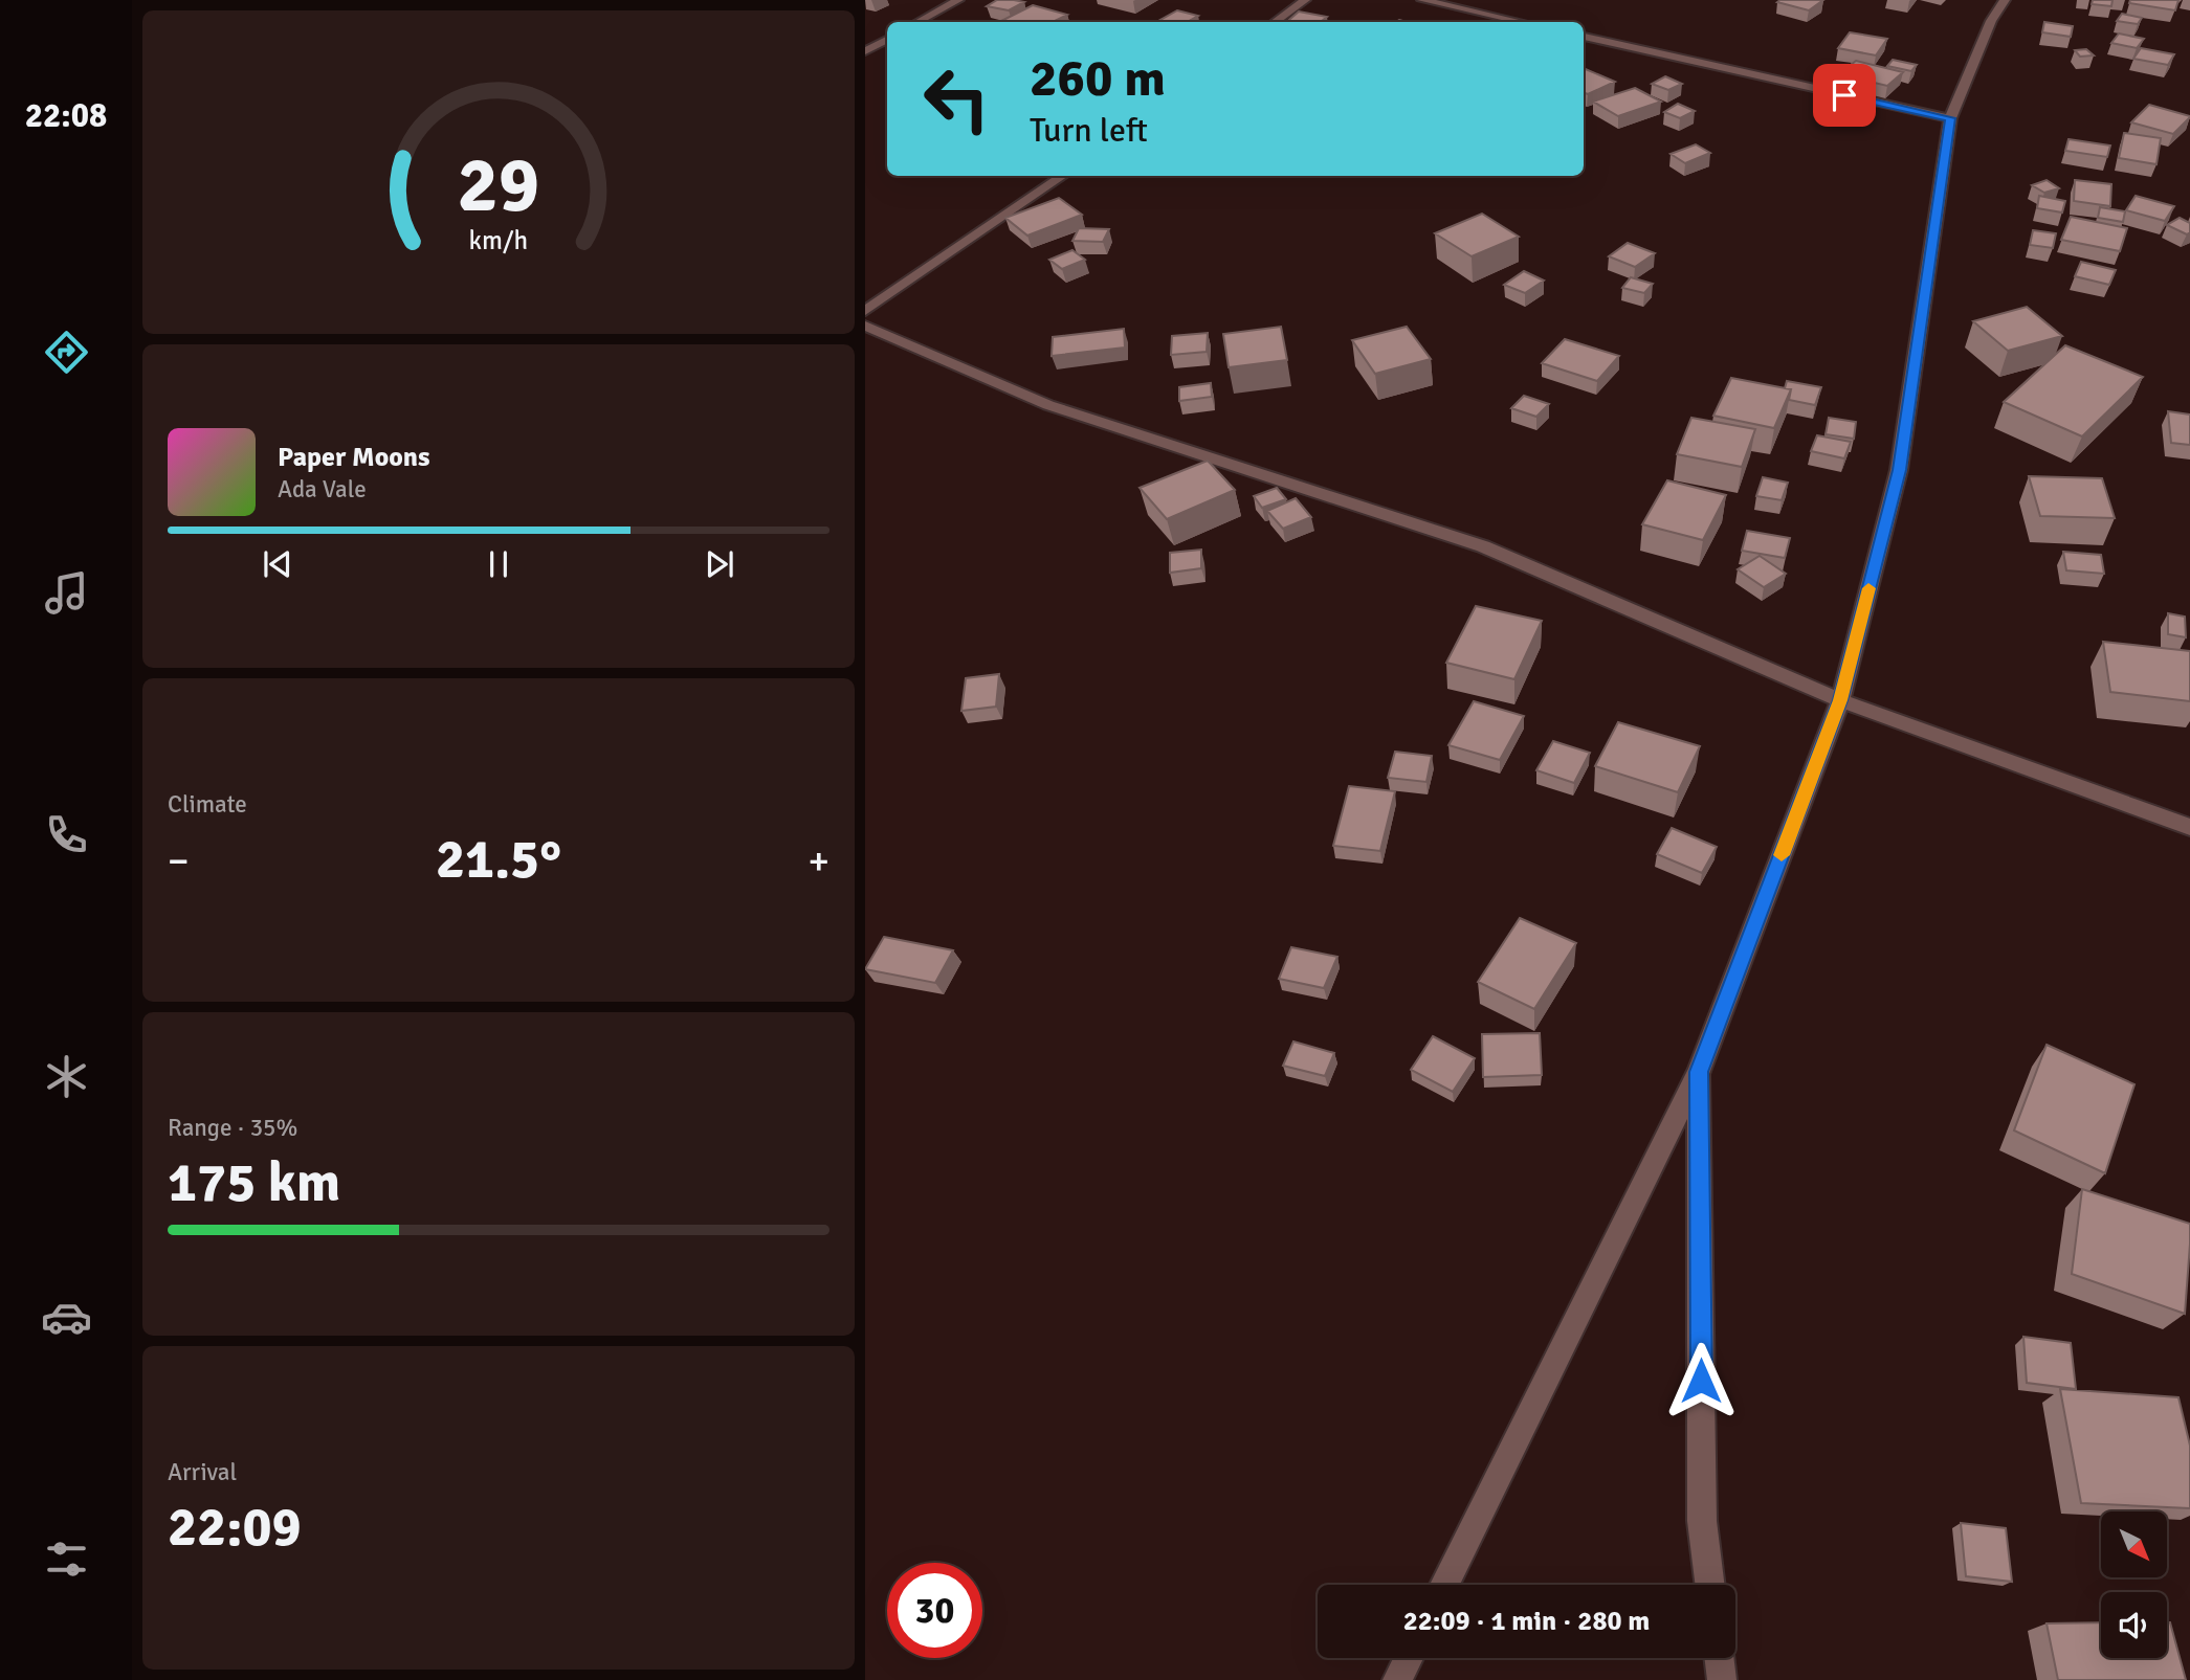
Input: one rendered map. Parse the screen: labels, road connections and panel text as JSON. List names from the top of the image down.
{
  "north": "bottom right",
  "page": {
    "tabs": "22:08",
    "turn": ["260 m", "Turn left"],
    "song": ["Paper Moons", "Ada Vale"],
    "tile": [
      "Climate",
      ["Range · 35%", "175 km"],
      ["Arrival", "22:09"]
    ],
    "heat": ["−", "21.5°", "+"],
    "limit": "30",
    "trip": "22:09 · 1 min · 280 m",
    "gauge": ["29", "km/h"]
  }
}
